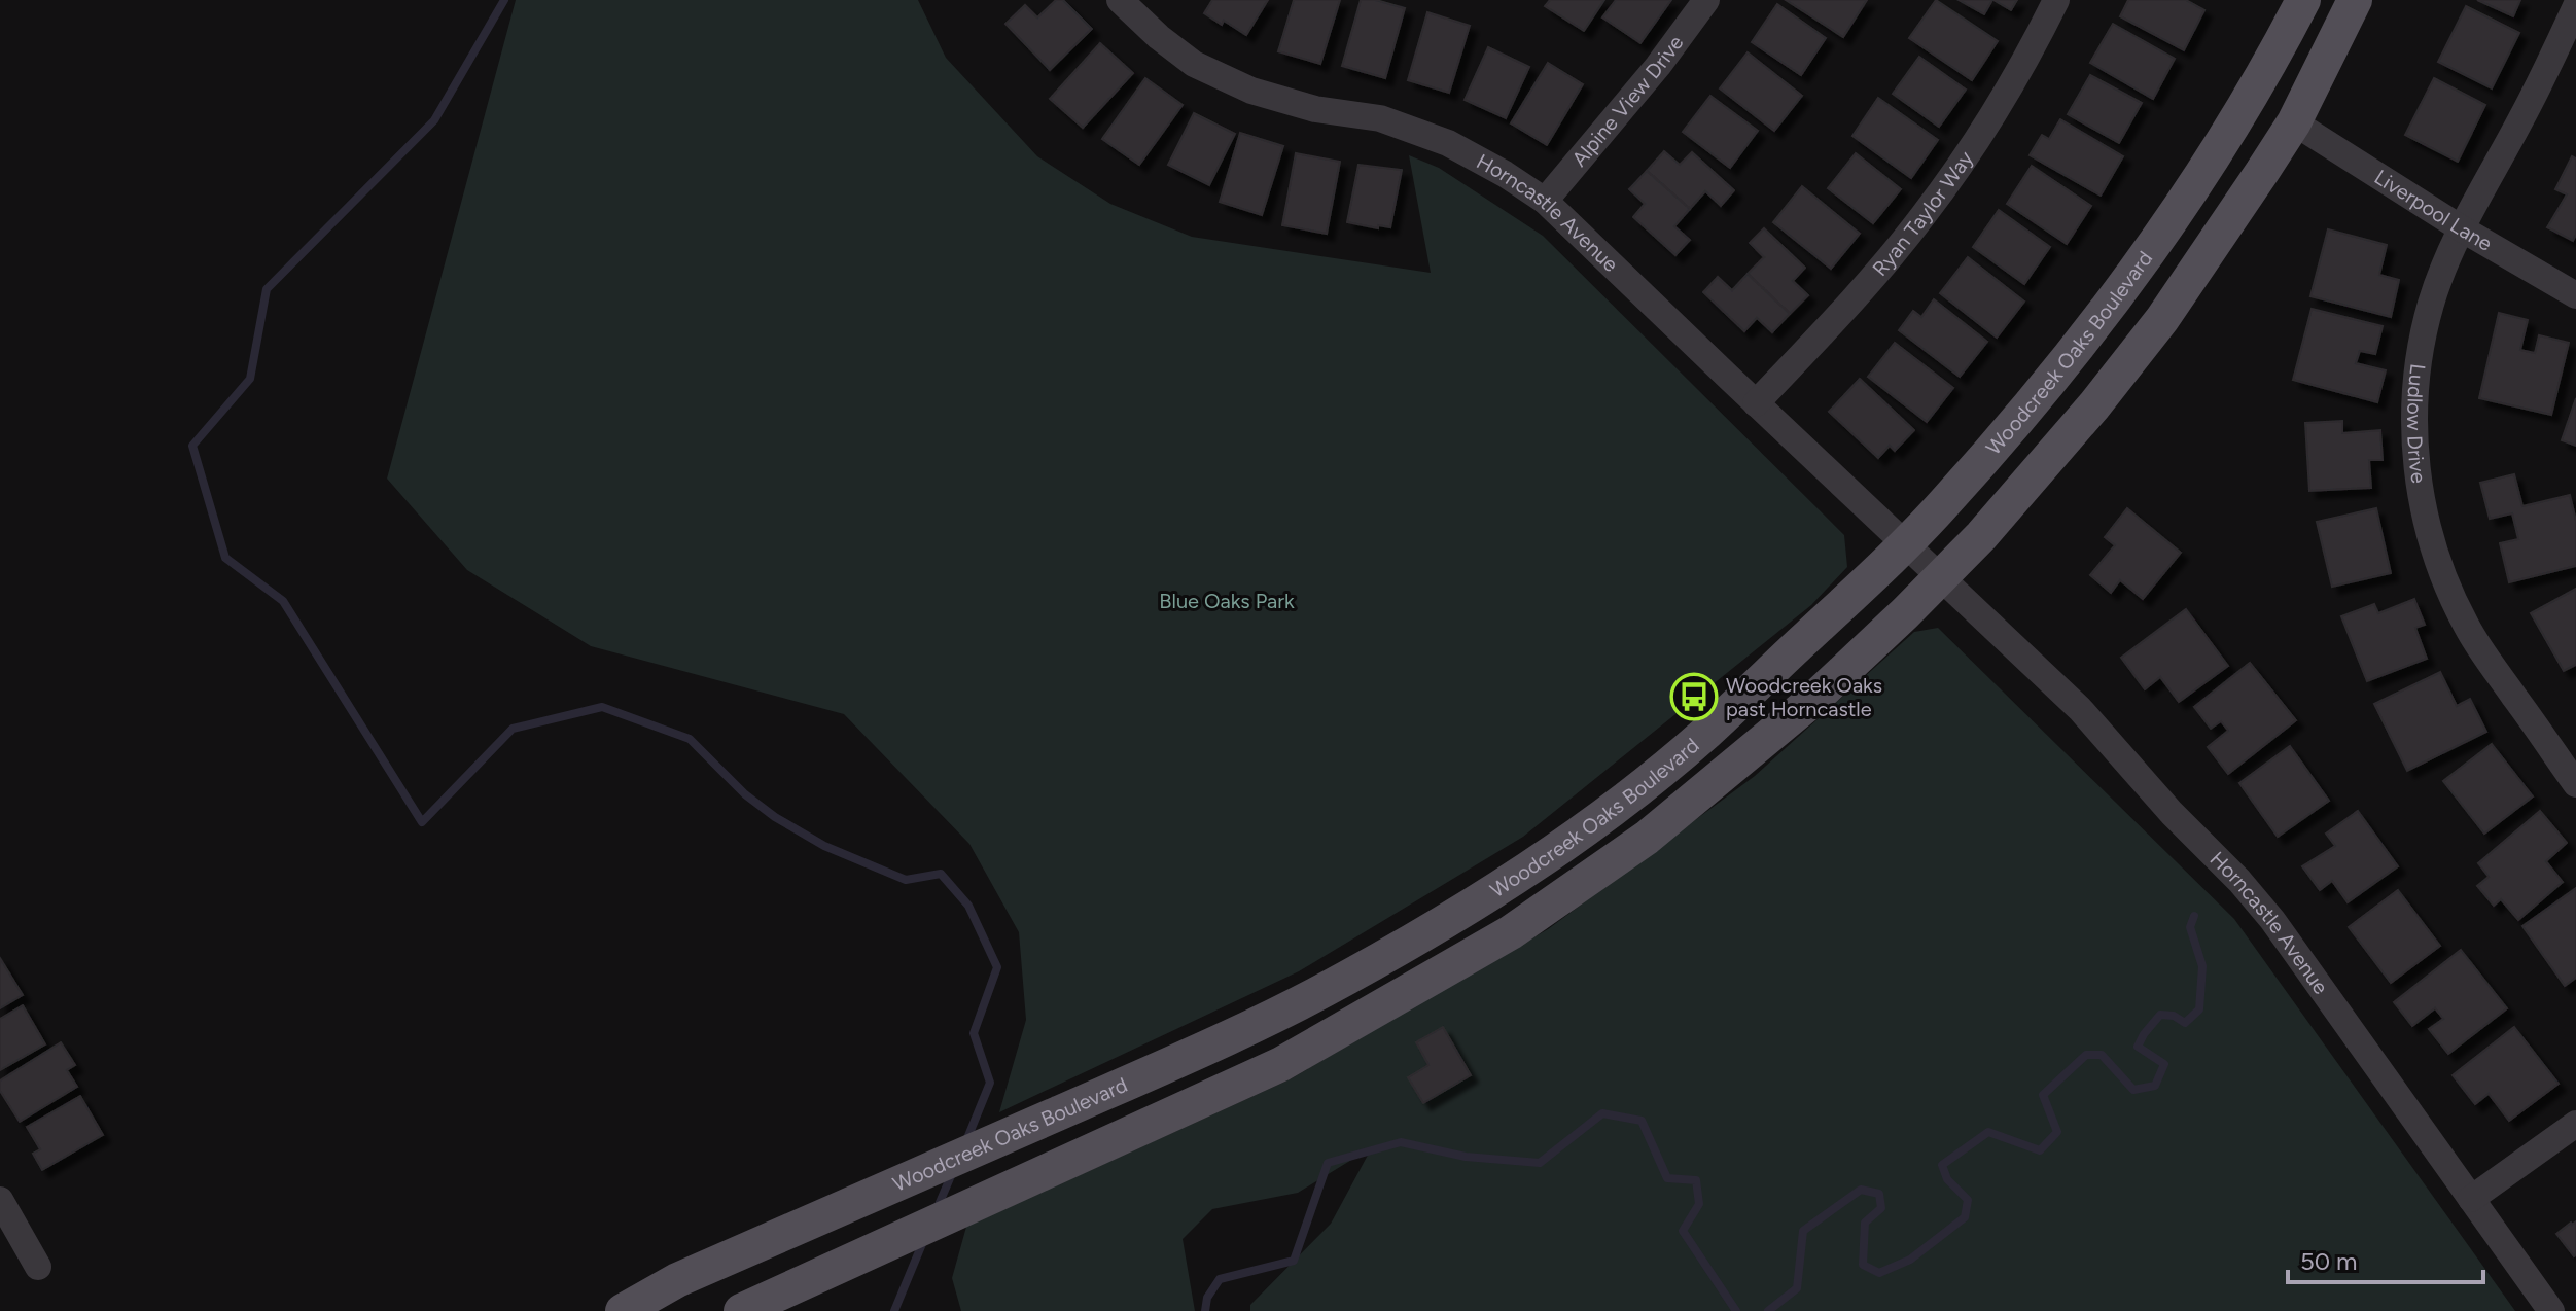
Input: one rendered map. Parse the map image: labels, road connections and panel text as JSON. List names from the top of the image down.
{
  "streets": {
    "main road": ["Woodcreek Oaks Boulevard"],
    "street": [
      "Alpine View Drive",
      "Liverpool Lane",
      "Ryan Taylor Way",
      "Horncastle Avenue",
      "Ludlow Drive"
    ]
  },
  "crossings": [
    ["Alpine View Drive", "Horncastle Avenue"],
    ["Liverpool Lane", "Woodcreek Oaks Boulevard"],
    ["Liverpool Lane", "Ludlow Drive"],
    ["Ryan Taylor Way", "Horncastle Avenue"],
    ["Horncastle Avenue", "Woodcreek Oaks Boulevard"]
  ],
  "parks": ["Blue Oaks Park"],
  "places": {
    "bus stop": ["Woodcreek Oaks past Horncastle"]
  },
  "scale_bar": "50 m"
}
